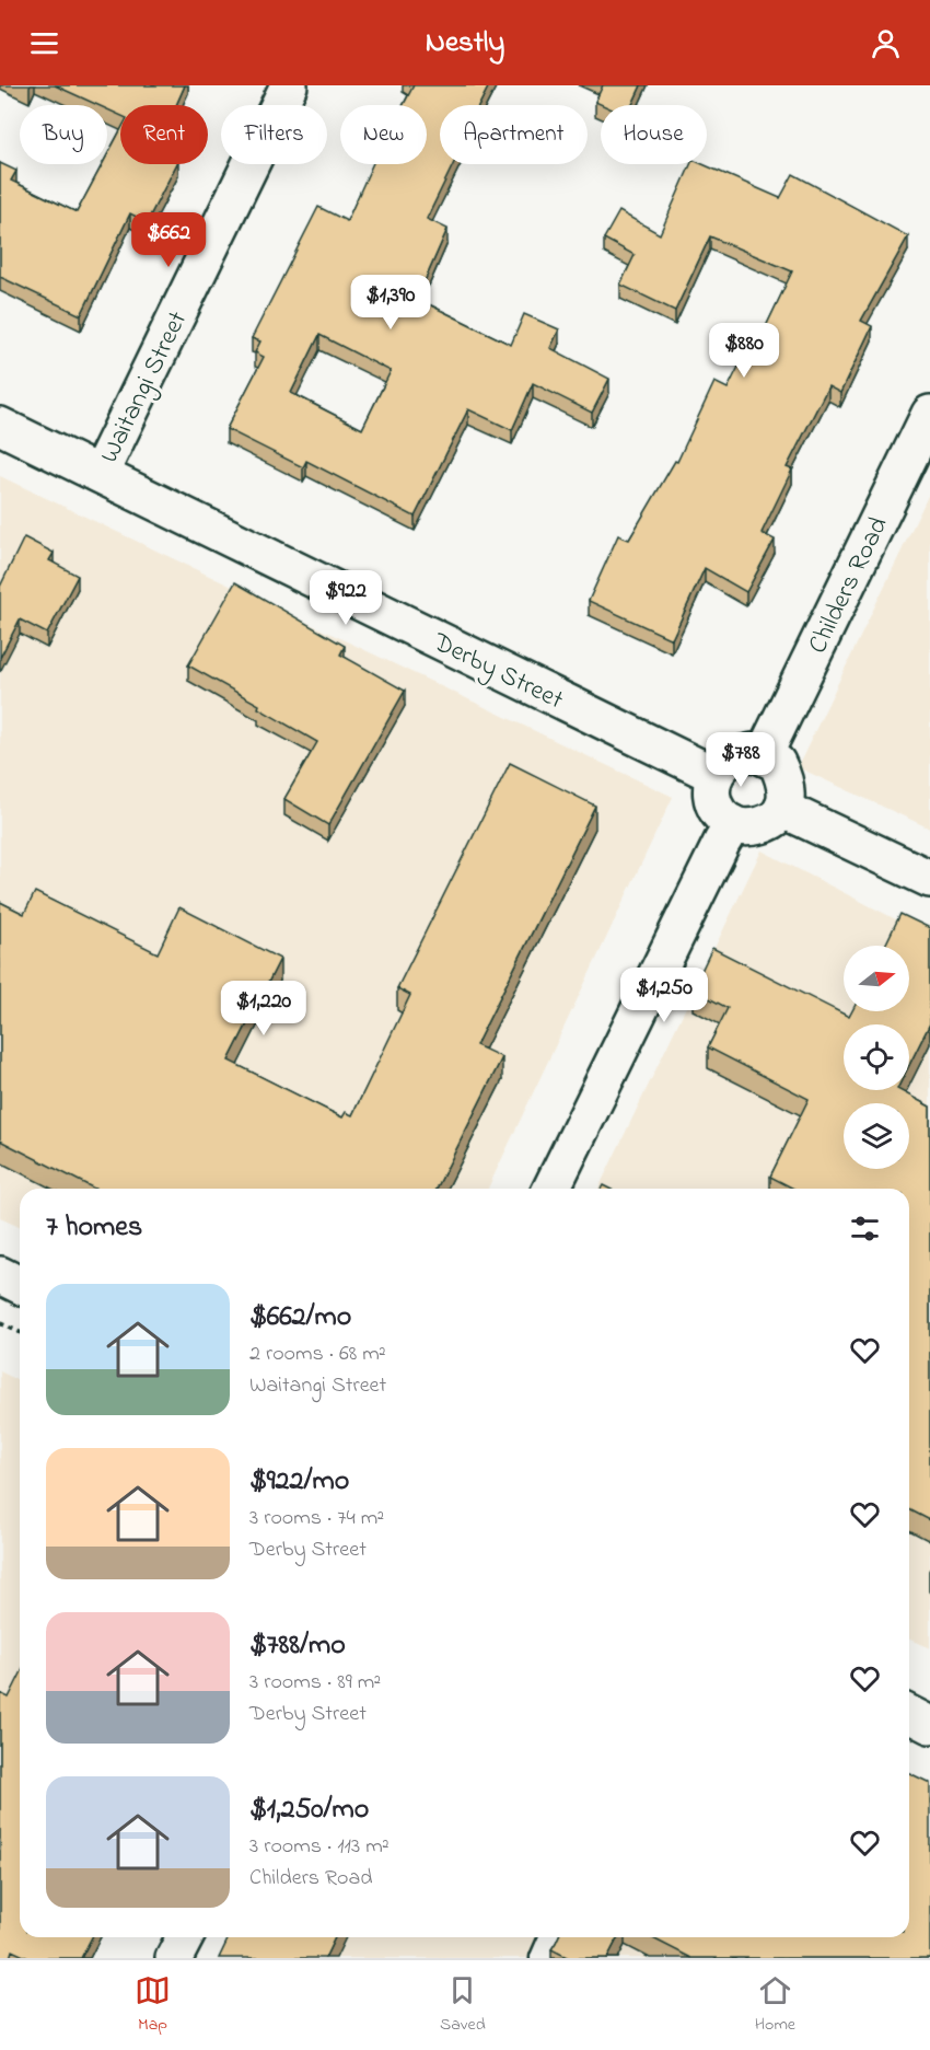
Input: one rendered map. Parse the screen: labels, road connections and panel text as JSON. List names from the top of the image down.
{
  "streets": {
    "street": ["Waitangi Street", "Childers Road", "Derby Street"]
  },
  "crossings": [
    ["Waitangi Street", "Derby Street"],
    ["Childers Road", "Derby Street"]
  ],
  "north": "right",
  "page": {
    "header": "Nestly",
    "chip": [
      "Buy",
      "Rent",
      "Filters",
      "New",
      "Apartment",
      "House"
    ],
    "price": [
      "$662",
      "$1,390",
      "$880",
      "$922",
      "$788",
      "$1,250",
      "$1,220"
    ],
    "heading": "7 homes",
    "list": [
      {
        "name": "$662/mo",
        "note": "2 rooms · 68 m² · Waitangi Street"
      },
      {
        "name": "$922/mo",
        "note": "3 rooms · 74 m² · Derby Street"
      },
      {
        "name": "$788/mo",
        "note": "3 rooms · 89 m² · Derby Street"
      },
      {
        "name": "$1,250/mo",
        "note": "3 rooms · 113 m² · Childers Road"
      }
    ],
    "tabs": ["Map", "Saved", "Home"]
  }
}
